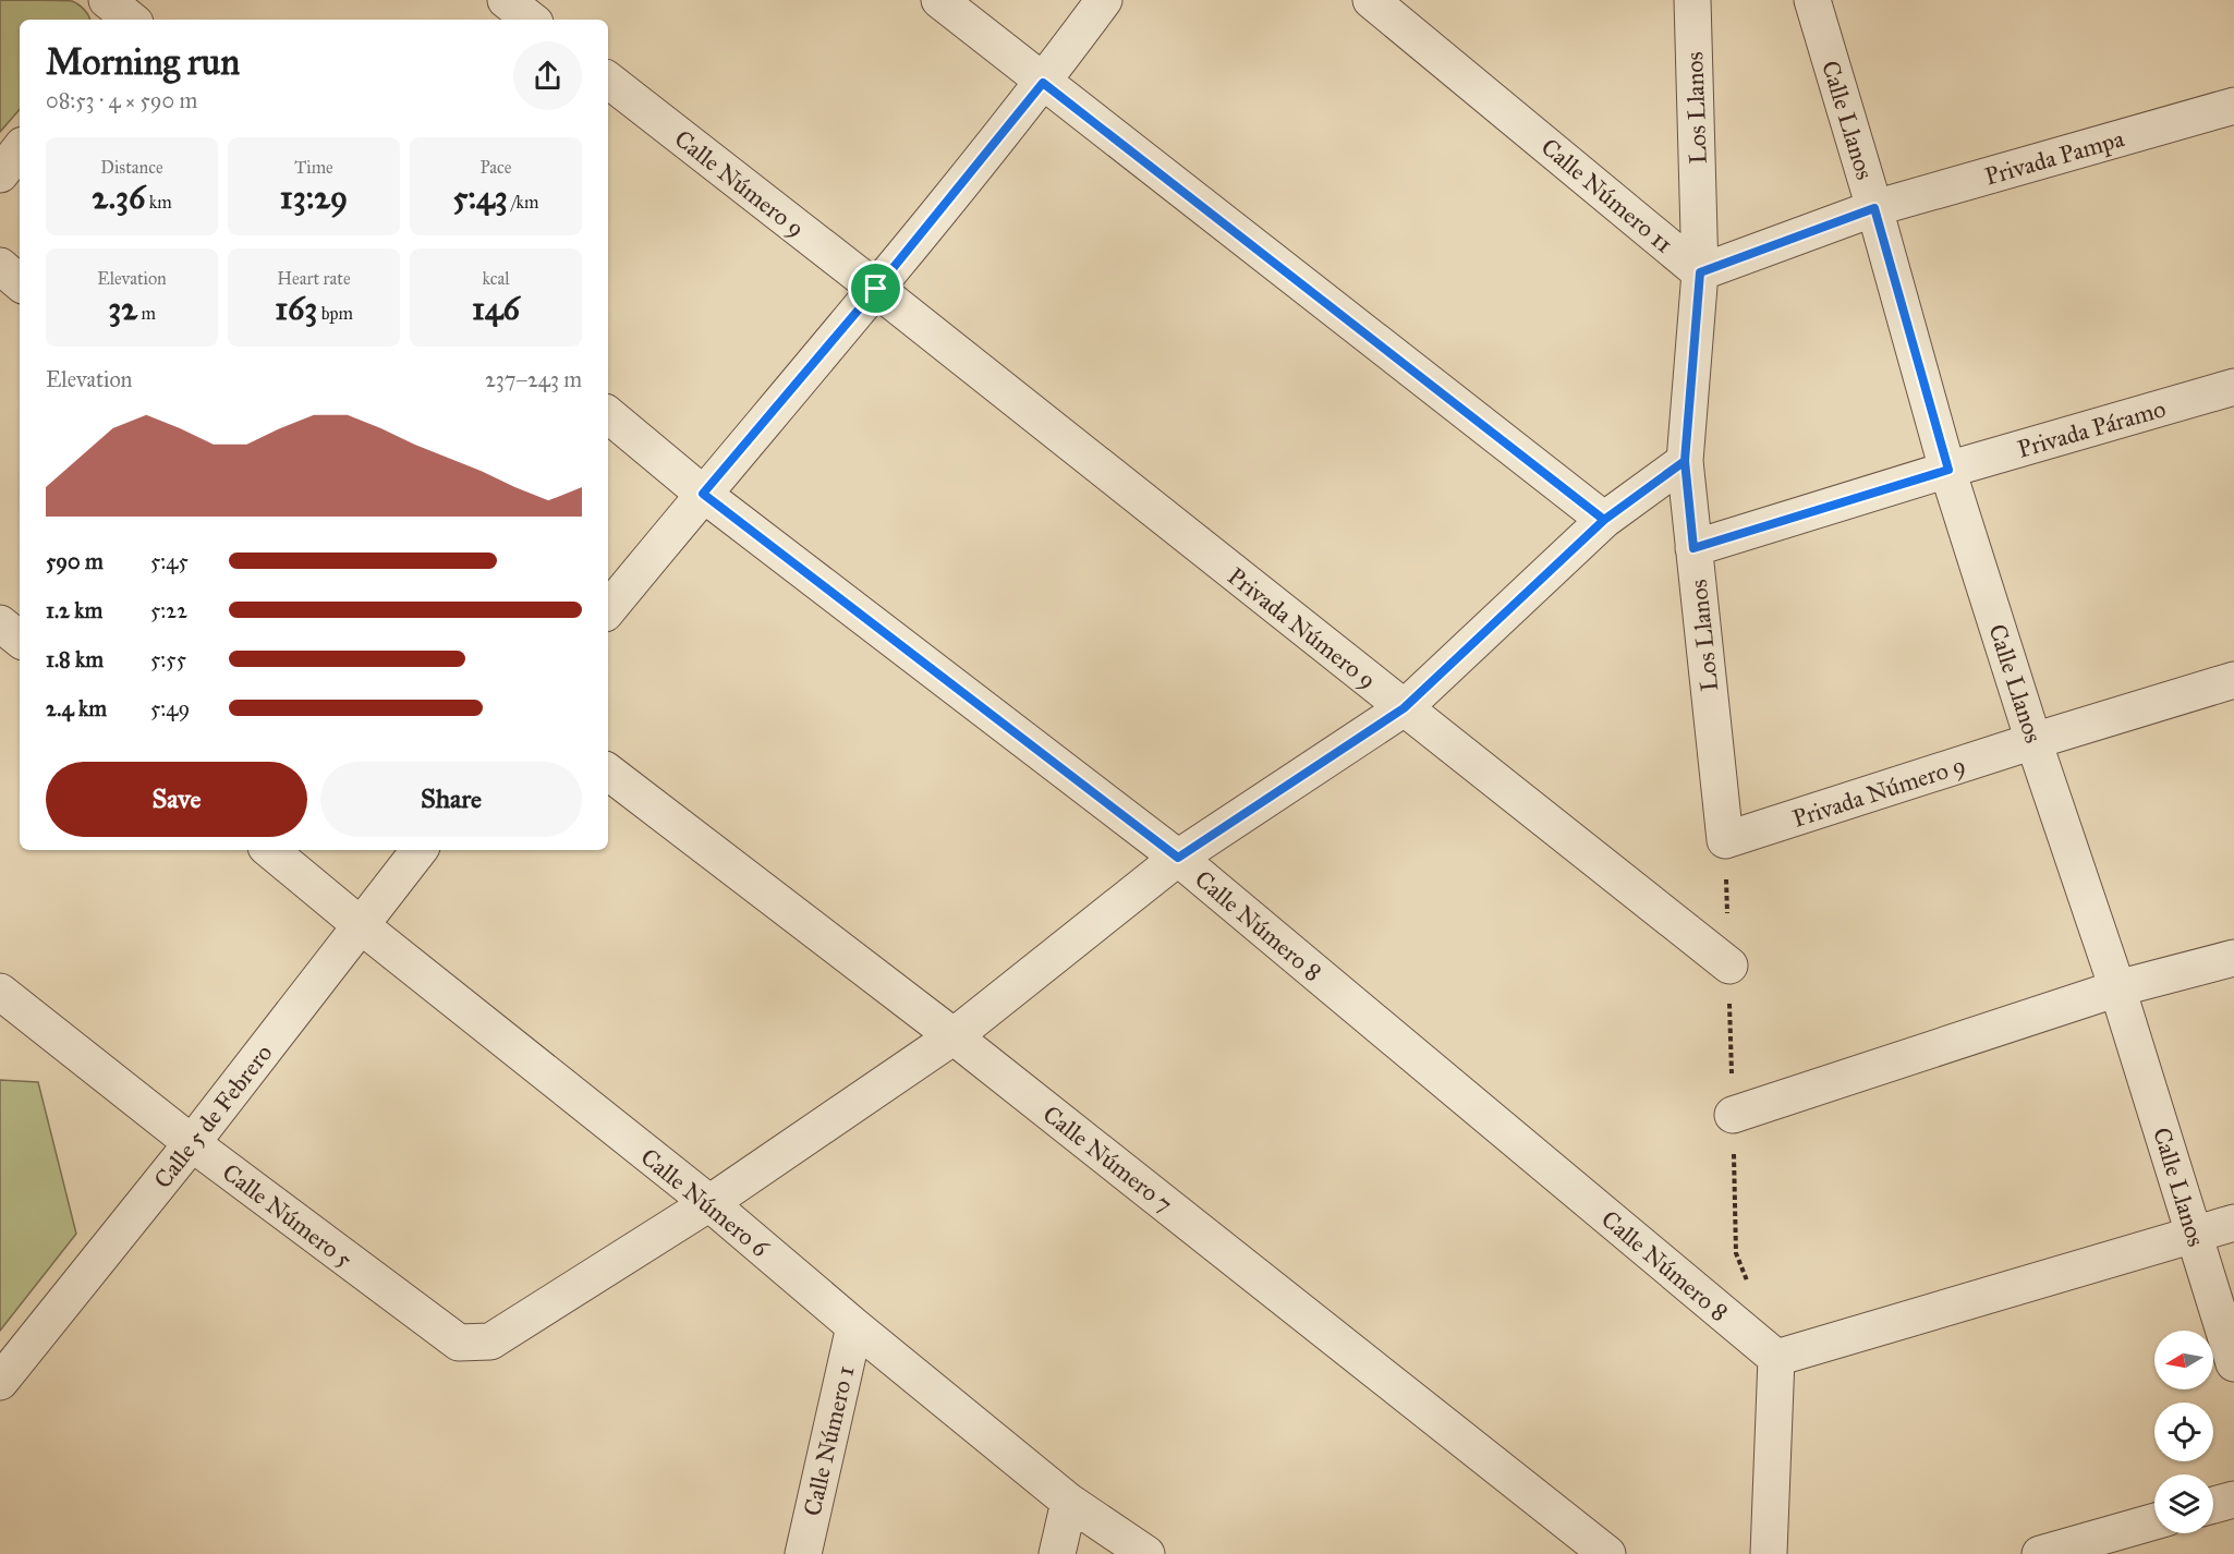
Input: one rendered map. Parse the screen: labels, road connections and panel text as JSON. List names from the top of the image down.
{
  "streets": {
    "street": [
      "Los Llanos",
      "Calle Llanos",
      "Privada Pampa",
      "Calle Número 9",
      "Calle Número 11",
      "Privada Páramo",
      "Privada Número 9",
      "Calle Número 8",
      "Calle 5 de Febrero",
      "Calle Número 7",
      "Calle Número 6",
      "Calle Número 5",
      "Calle Número 1"
    ]
  },
  "crossings": [
    ["Los Llanos", "Calle Número 11"],
    ["Los Llanos", "Privada Páramo"],
    ["Los Llanos", "Privada Número 9"],
    ["Calle Llanos", "Privada Pampa"],
    ["Calle Llanos", "Privada Páramo"],
    ["Calle Llanos", "Privada Número 9"],
    ["Calle Número 9", "Privada Número 9"],
    ["Calle 5 de Febrero", "Calle Número 6"],
    ["Calle 5 de Febrero", "Calle Número 5"],
    ["Calle Número 6", "Calle Número 5"],
    ["Calle Número 6", "Calle Número 1"]
  ],
  "north": "left",
  "page": {
    "heading": ["Morning run", "08:53 · 4 × 590 m"],
    "stats": [
      ["Distance", "2.36 km"],
      ["Time", "13:29"],
      ["Pace", "5:43 /km"],
      ["Elevation", "32 m"],
      ["Heart rate", "163 bpm"],
      ["kcal", "146"]
    ],
    "chart": ["Elevation", "237–243 m"],
    "list": [
      {
        "name": "590 m",
        "note": "5:45"
      },
      {
        "name": "1.2 km",
        "note": "5:22"
      },
      {
        "name": "1.8 km",
        "note": "5:55"
      },
      {
        "name": "2.4 km",
        "note": "5:49"
      }
    ],
    "buttons": ["Save", "Share"]
  }
}
